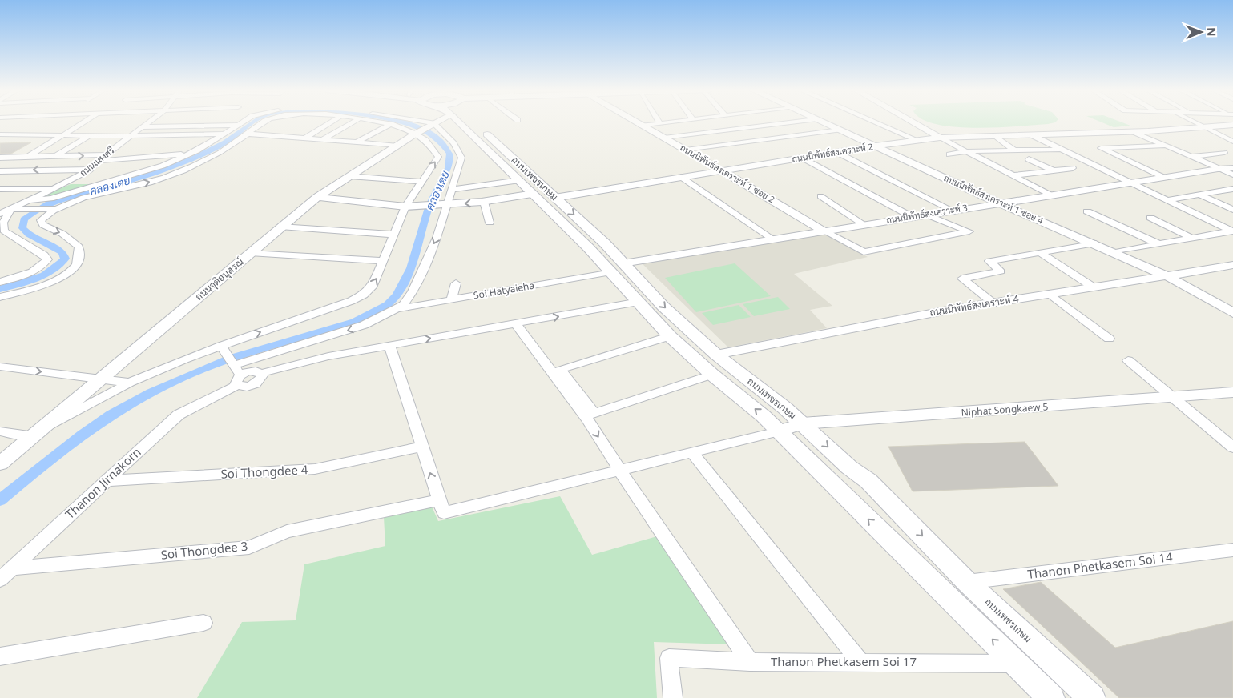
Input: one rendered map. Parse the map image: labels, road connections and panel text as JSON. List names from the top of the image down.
{
  "streets": {
    "main road": ["ถนนเพชรเกษม"],
    "street": [
      "ถนนนิพัทธ์สงเคราะห์ 2",
      "ถนนเเสงศรี",
      "ถนนนิพันธ์สงเคราะห์ 1 ซอย 2",
      "ถนนนิพัทธ์สงเคราะห์ 1 ซอย 4",
      "ถนนนิพัทธ์สงเคราะห์ 3",
      "ถนนจุติอนุสรณ์",
      "Soi Hatyaieha",
      "ถนนนิพัทธ์สงเคราะห์ 4",
      "Niphat Songkaew 5",
      "Soi Thongdee 4",
      "Thanon Jirnakorn",
      "Soi Thongdee 3",
      "Thanon Phetkasem Soi 14",
      "Thanon Phetkasem Soi 17"
    ]
  },
  "crossings": [
    ["ถนนนิพัทธ์สงเคราะห์ 2", "ถนนนิพันธ์สงเคราะห์ 1 ซอย 2"],
    ["ถนนนิพัทธ์สงเคราะห์ 2", "ถนนเพชรเกษม"],
    ["ถนนนิพัทธ์สงเคราะห์ 2", "ถนนนิพัทธ์สงเคราะห์ 1 ซอย 4"],
    ["ถนนนิพันธ์สงเคราะห์ 1 ซอย 2", "ถนนนิพัทธ์สงเคราะห์ 3"],
    ["ถนนเพชรเกษม", "ถนนนิพัทธ์สงเคราะห์ 3"],
    ["ถนนเพชรเกษม", "Soi Hatyaieha"],
    ["ถนนเพชรเกษม", "ถนนนิพัทธ์สงเคราะห์ 4"],
    ["ถนนเพชรเกษม", "Niphat Songkaew 5"],
    ["ถนนเพชรเกษม", "Soi Thongdee 3"],
    ["ถนนเพชรเกษม", "Thanon Phetkasem Soi 14"],
    ["ถนนเพชรเกษม", "Thanon Phetkasem Soi 17"],
    ["ถนนนิพัทธ์สงเคราะห์ 1 ซอย 4", "ถนนนิพัทธ์สงเคราะห์ 3"],
    ["ถนนนิพัทธ์สงเคราะห์ 1 ซอย 4", "ถนนนิพัทธ์สงเคราะห์ 4"],
    ["ถนนนิพัทธ์สงเคราะห์ 3", "Soi Hatyaieha"],
    ["Niphat Songkaew 5", "Soi Thongdee 3"],
    ["Soi Thongdee 4", "Thanon Jirnakorn"],
    ["Thanon Jirnakorn", "Soi Thongdee 3"]
  ],
  "water": ["คลองเตย"],
  "north": "right"
}
